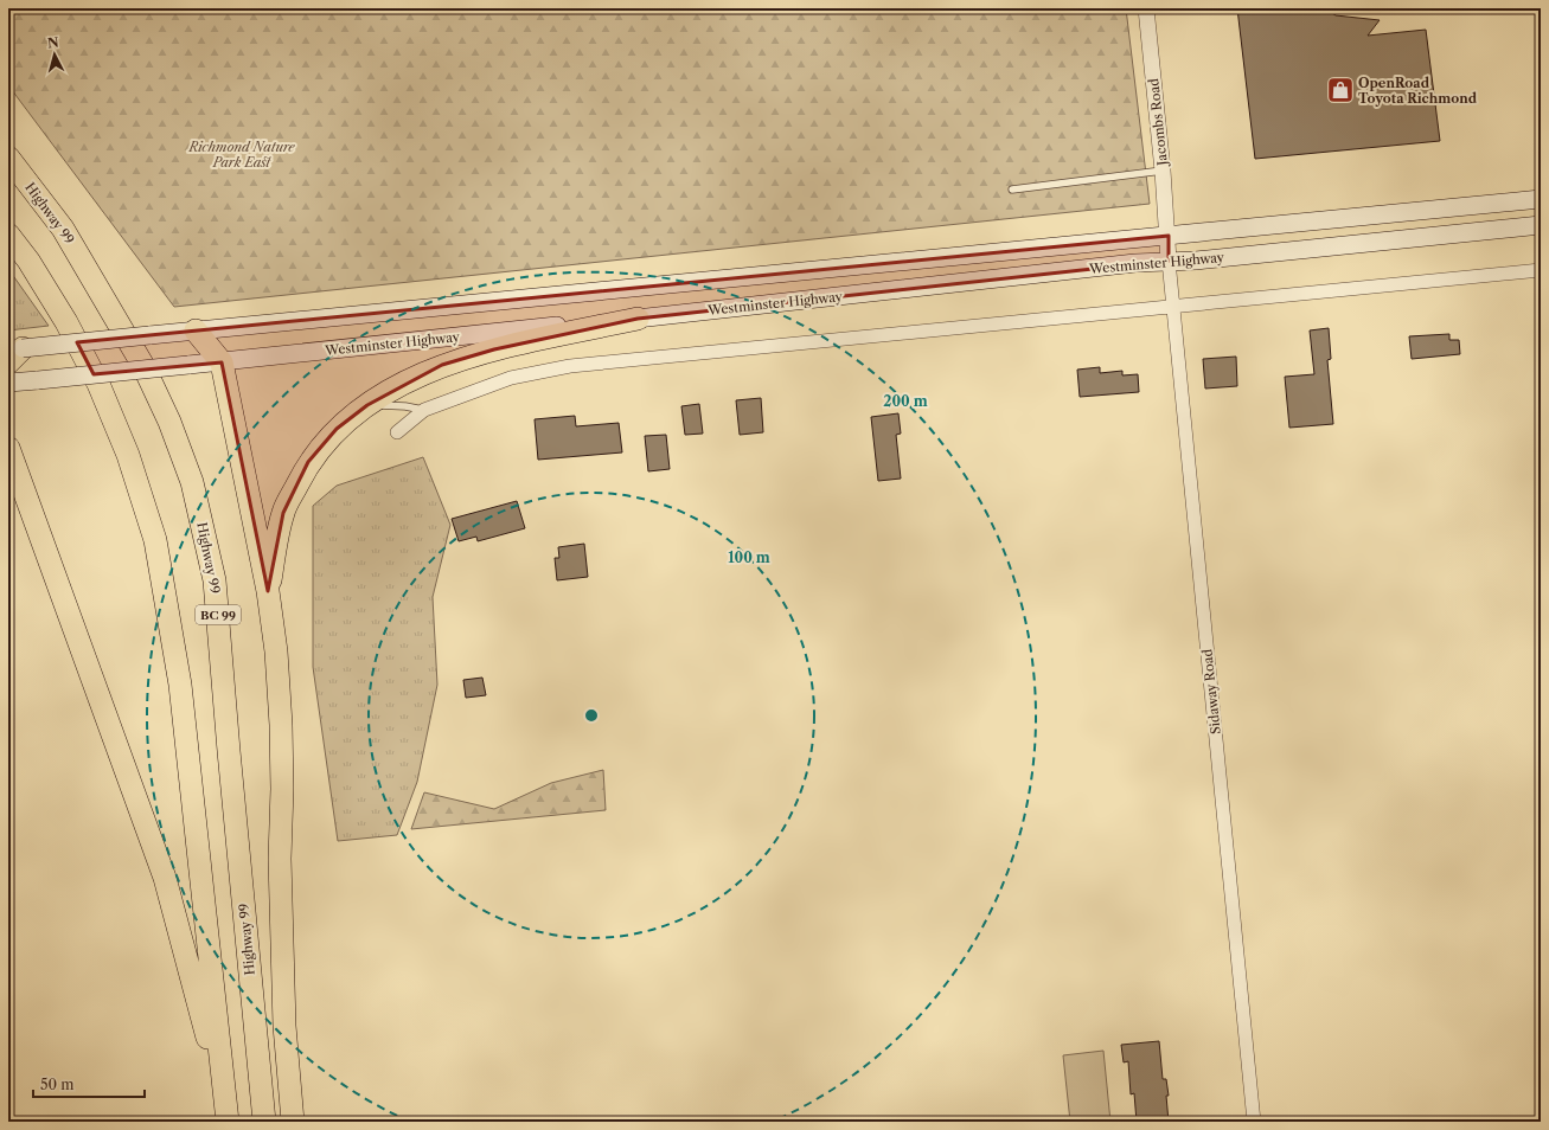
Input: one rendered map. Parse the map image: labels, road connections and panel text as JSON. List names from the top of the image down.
{
  "streets": {
    "highway": ["Highway 99", "BC 99"],
    "main road": ["Westminster Highway"],
    "street": ["Jacombs Road", "Sidaway Road"]
  },
  "crossings": [
    ["Jacombs Road", "Westminster Highway"],
    ["Jacombs Road", "Sidaway Road"],
    ["Westminster Highway", "Sidaway Road"]
  ],
  "parks": ["Richmond Nature Park East"],
  "places": {
    "shop": ["OpenRoad Toyota Richmond"]
  },
  "scale_bar": "50 m",
  "north": "top",
  "rings": ["200 m", "100 m"]
}
